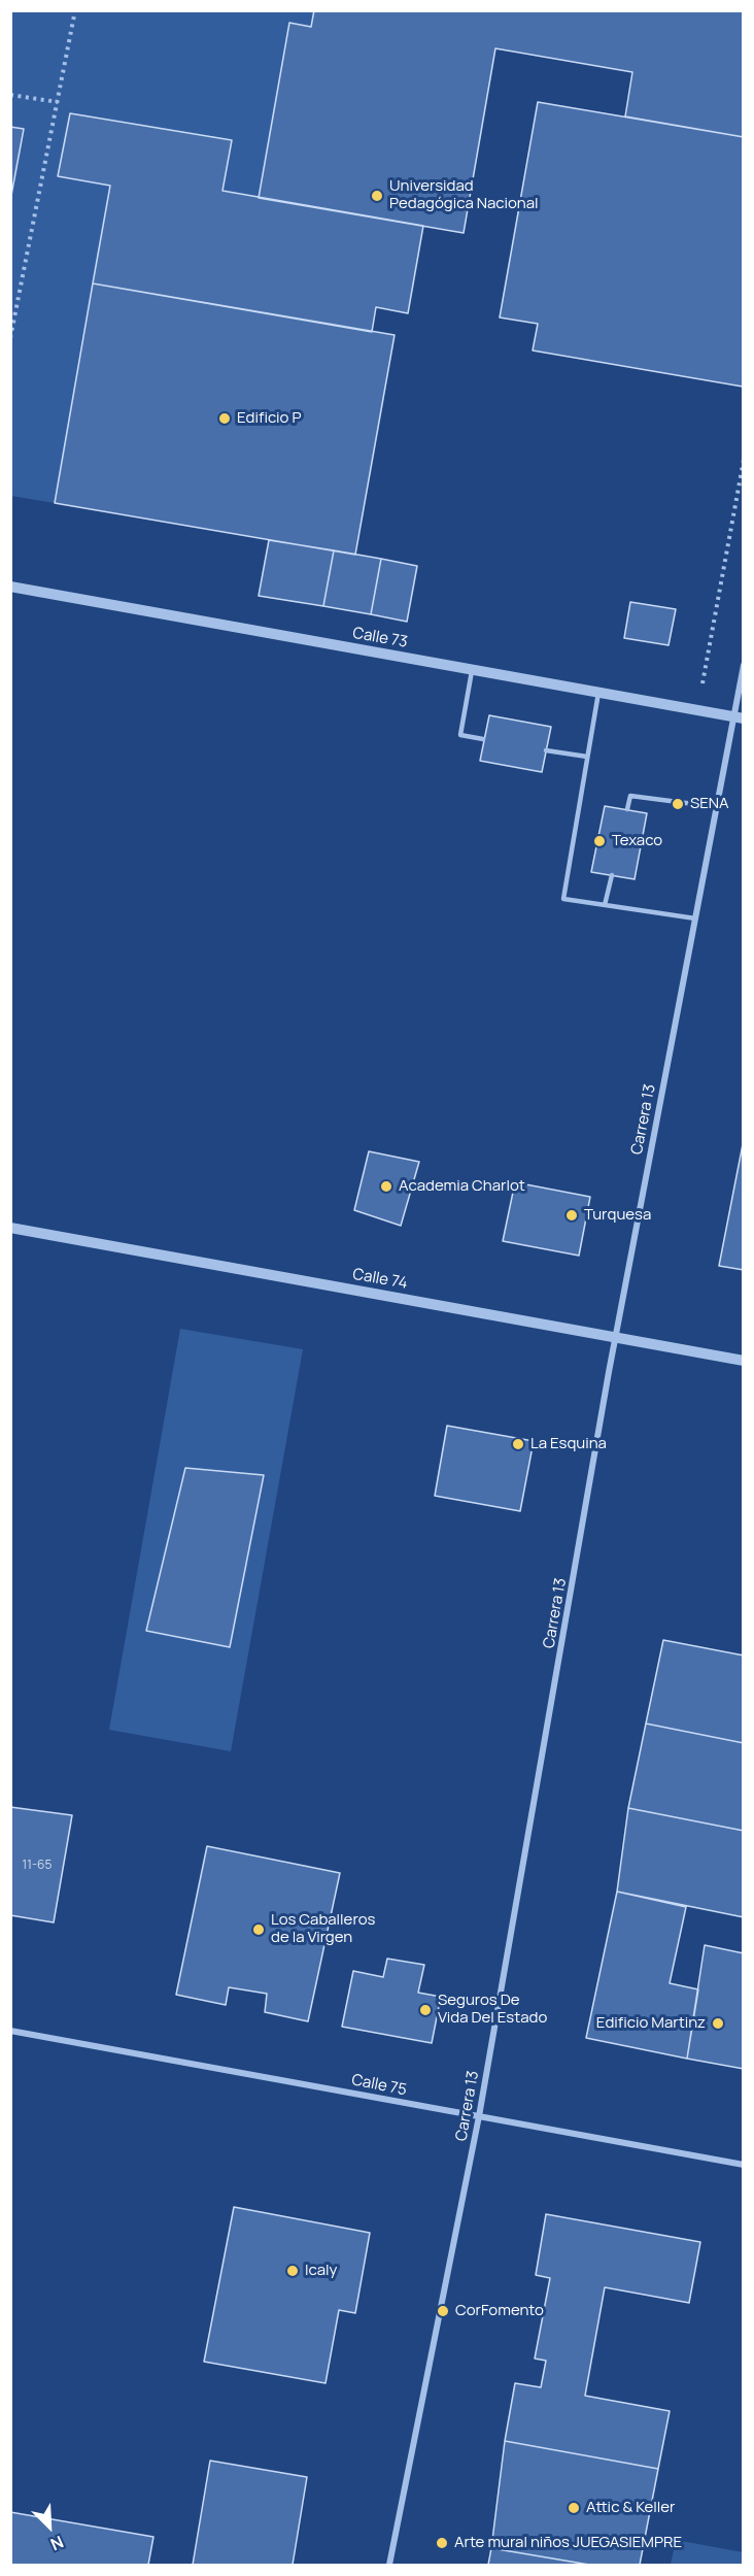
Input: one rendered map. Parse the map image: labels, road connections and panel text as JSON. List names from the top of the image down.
{
  "streets": {
    "street": [
      "Calle 73",
      "Carrera 13",
      "Calle 74",
      "Calle 75"
    ]
  },
  "crossings": [
    ["Calle 73", "Carrera 13"],
    ["Carrera 13", "Calle 74"],
    ["Carrera 13", "Calle 75"]
  ],
  "places": [
    "Universidad Pedagógica Nacional",
    "Edificio P",
    "SENA",
    "Texaco",
    "Academia Charlot",
    "Turquesa",
    "La Esquina",
    "Los Caballeros de la Virgen",
    "Seguros De Vida Del Estado",
    "Edificio Martinz",
    "Icaly",
    "CorFomento",
    "Attic & Keller",
    "Arte mural niños JUEGASIEMPRE"
  ],
  "house_numbers": ["11-65"],
  "north": "bottom right"
}
